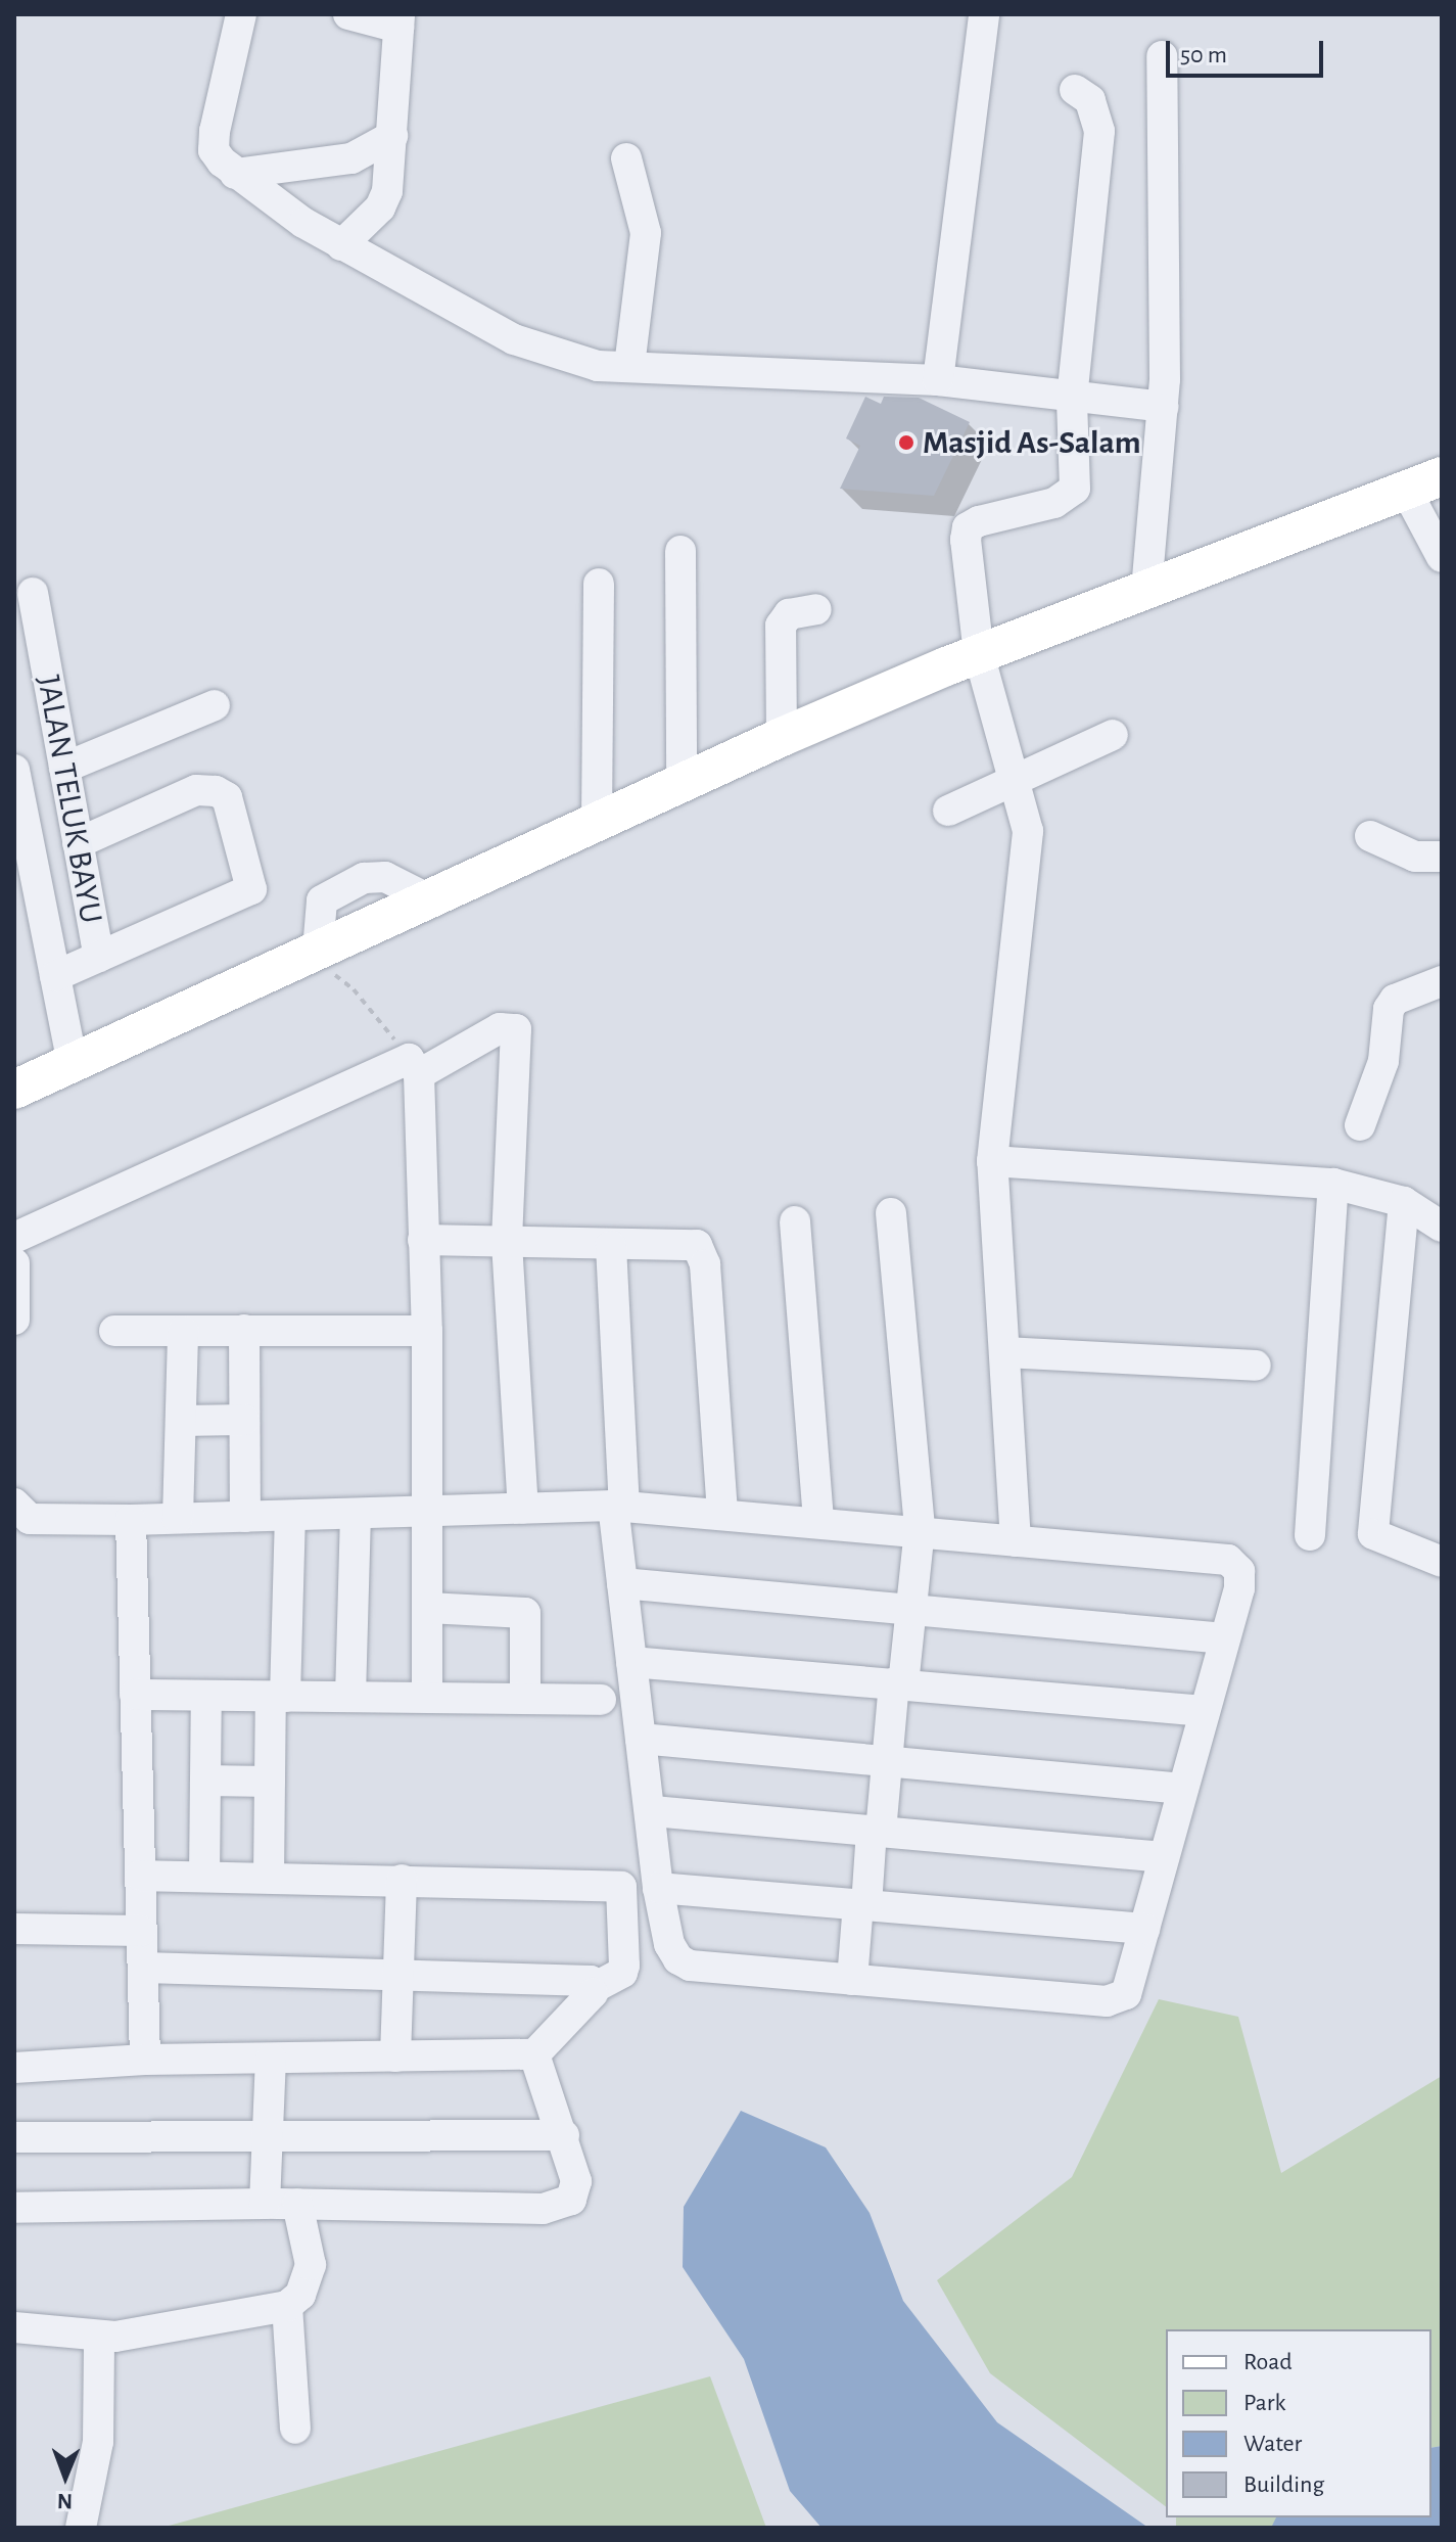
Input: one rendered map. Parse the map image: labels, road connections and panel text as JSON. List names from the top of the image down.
{
  "streets": {
    "street": ["JALAN TELUK BAYU"]
  },
  "places": ["Masjid As-Salam"],
  "legend": [
    "Road",
    "Park",
    "Water",
    "Building"
  ],
  "scale_bar": "50 m",
  "north": "bottom"
}
